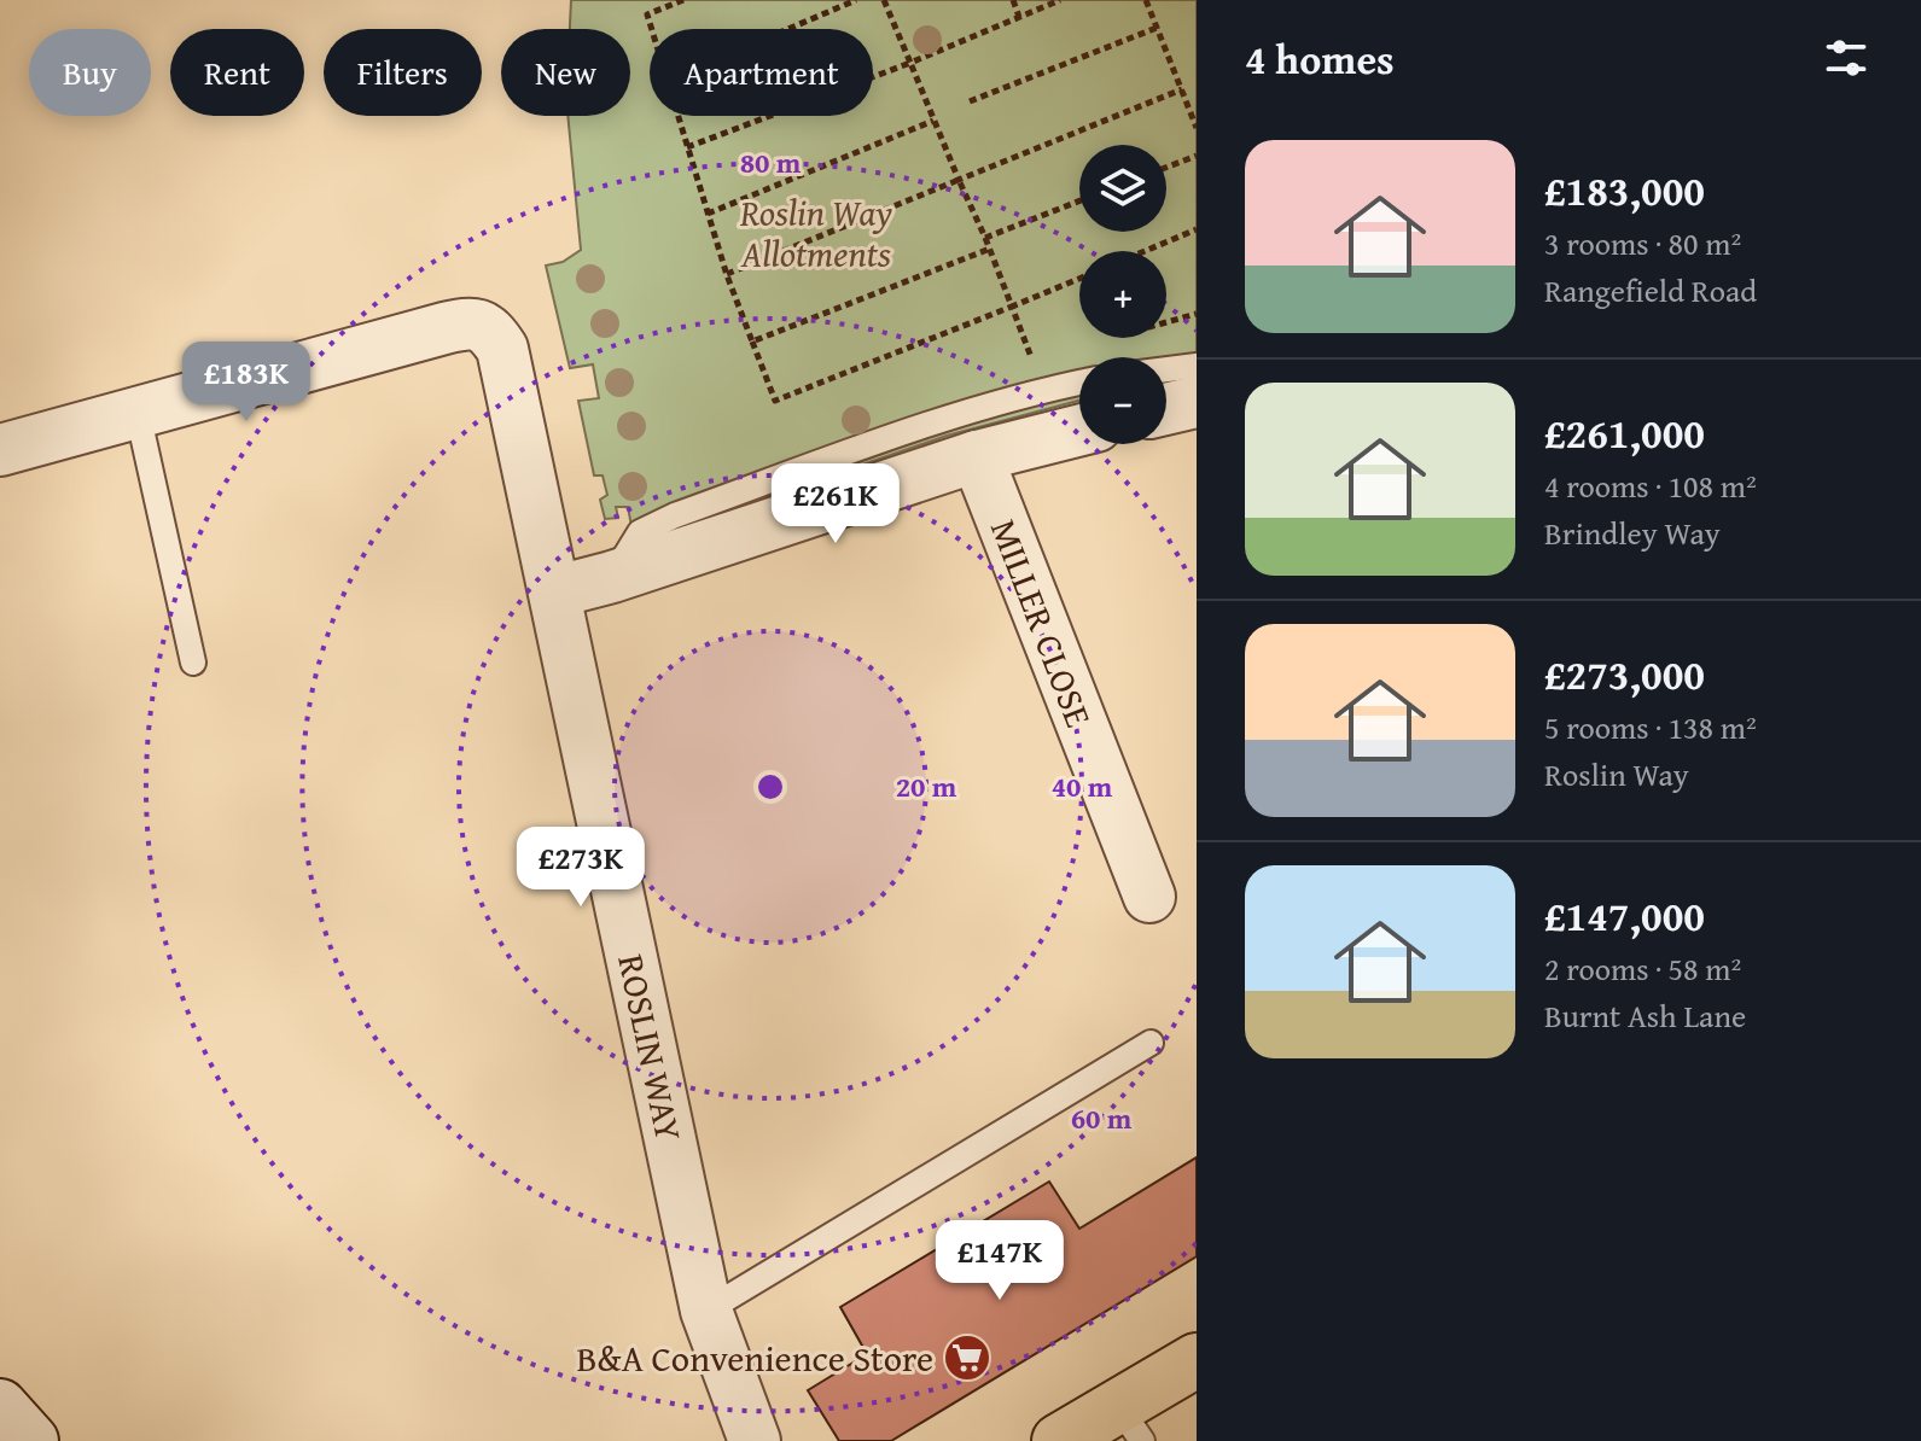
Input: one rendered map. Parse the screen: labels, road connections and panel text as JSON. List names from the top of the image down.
{
  "streets": {
    "street": ["MILLER CLOSE", "ROSLIN WAY"]
  },
  "parks": ["Roslin Way Allotments"],
  "places": {
    "supermarket": ["B&A Convenience Store"]
  },
  "page": {
    "heading": "4 homes",
    "chip": [
      "Buy",
      "Rent",
      "Filters",
      "New",
      "Apartment"
    ],
    "list": [
      {
        "name": "£183,000",
        "note": "3 rooms · 80 m² · Rangefield Road"
      },
      {
        "name": "£261,000",
        "note": "4 rooms · 108 m² · Brindley Way"
      },
      {
        "name": "£273,000",
        "note": "5 rooms · 138 m² · Roslin Way"
      },
      {
        "name": "£147,000",
        "note": "2 rooms · 58 m² · Burnt Ash Lane"
      }
    ],
    "map_buttons": ["+", "−"],
    "price": [
      "£183K",
      "£261K",
      "£273K",
      "£147K"
    ]
  },
  "rings": [
    "80 m",
    "20 m",
    "40 m",
    "60 m"
  ]
}
